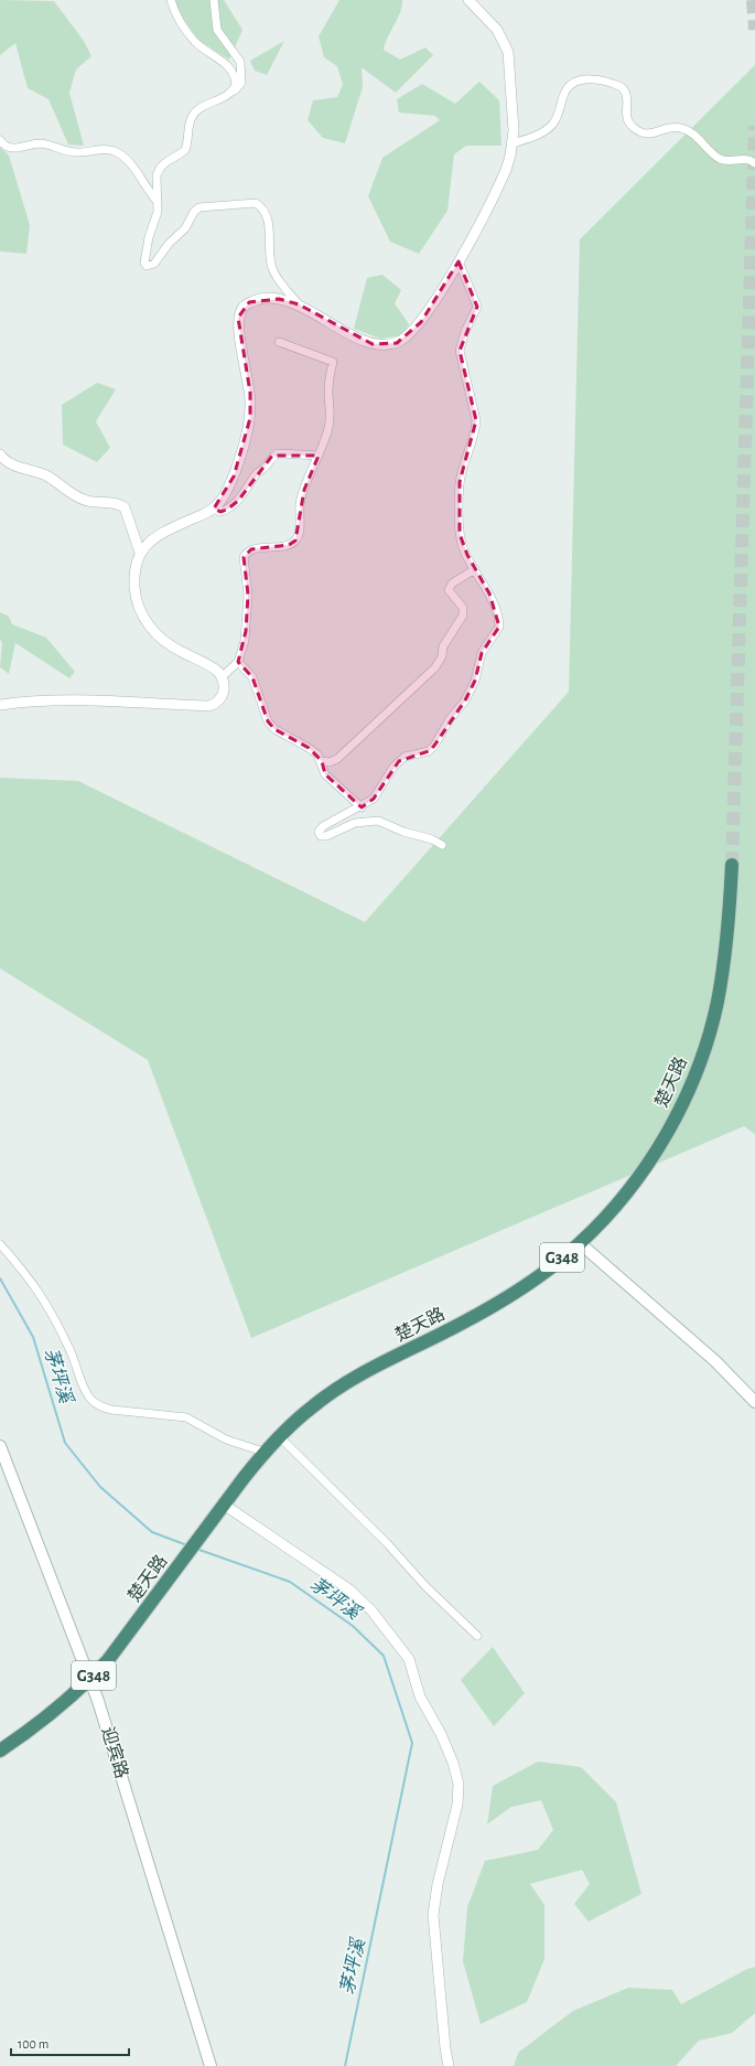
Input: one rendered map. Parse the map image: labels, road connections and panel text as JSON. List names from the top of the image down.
{
  "streets": {
    "highway": ["楚天路", "G348"],
    "main road": ["迎宾路"]
  },
  "crossings": [
    ["楚天路", "迎宾路"]
  ],
  "water": ["茅坪溪"],
  "scale_bar": "100 m"
}
